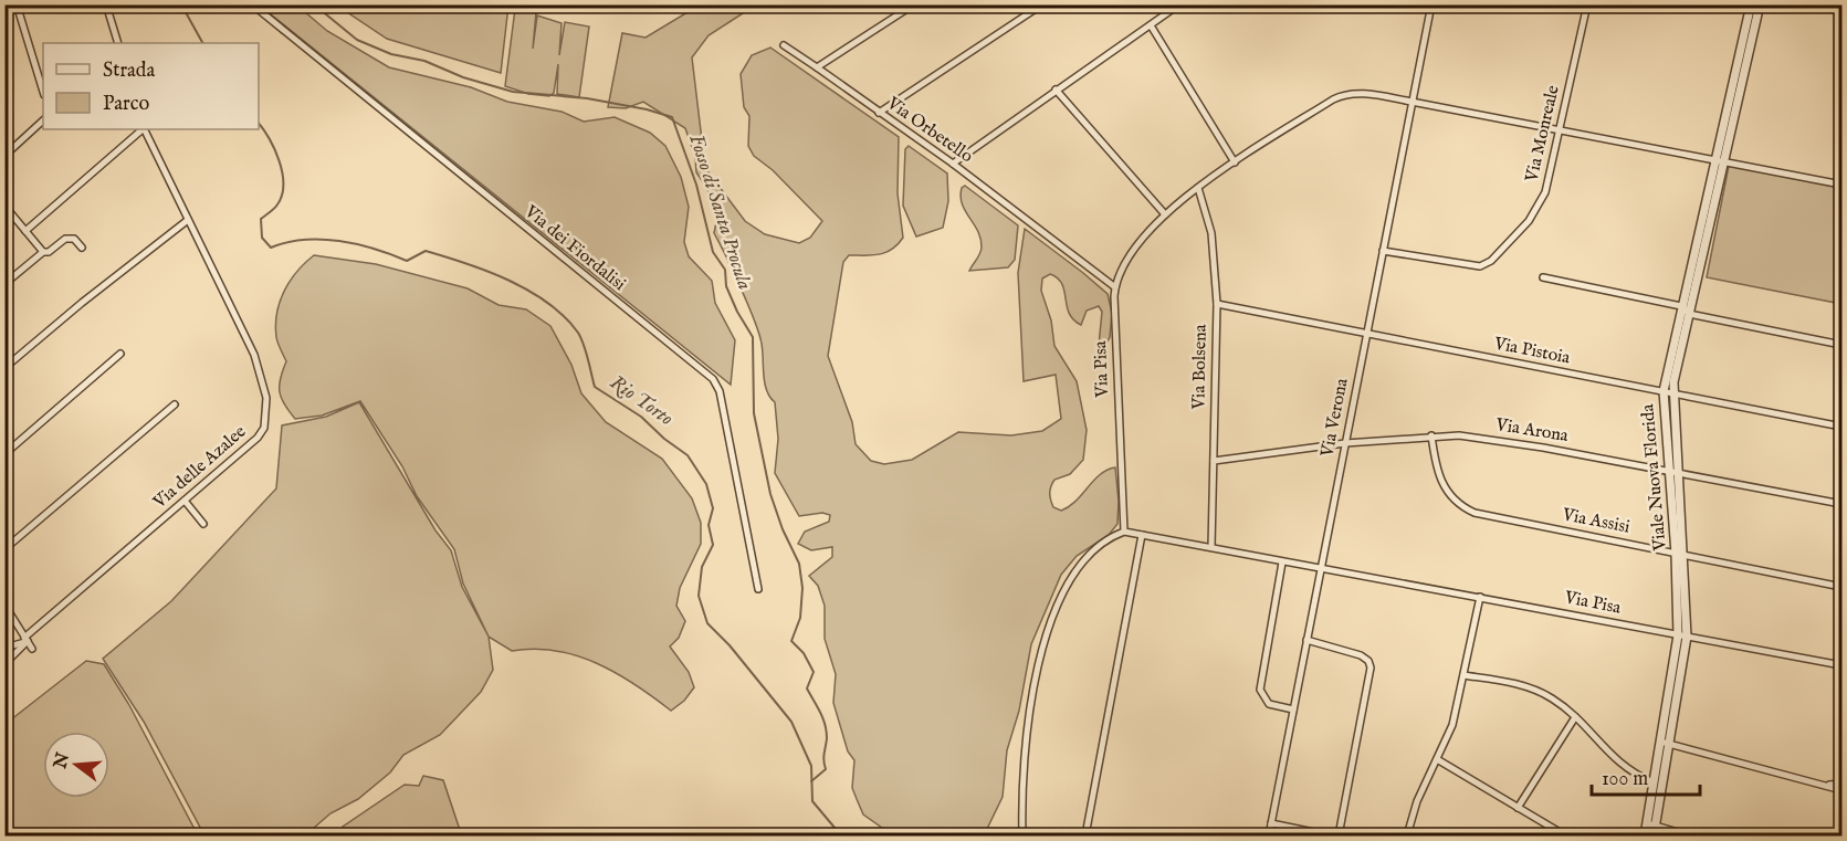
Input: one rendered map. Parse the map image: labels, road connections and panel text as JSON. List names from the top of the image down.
{
  "streets": {
    "street": [
      "Via Orbetello",
      "Via Monreale",
      "Via dei Fiordalisi",
      "Via Pistoia",
      "Via Bolsena",
      "Via Pisa",
      "Via Verona",
      "Via Arona",
      "Via delle Azalee",
      "Viale Nuova Florida",
      "Via Assisi"
    ]
  },
  "crossings": [
    ["Via Orbetello", "Via Pisa"],
    ["Via Monreale", "Via Pisa"],
    ["Via Monreale", "Via Verona"],
    ["Via Pistoia", "Via Bolsena"],
    ["Via Pistoia", "Via Verona"],
    ["Via Pistoia", "Viale Nuova Florida"],
    ["Via Bolsena", "Via Pisa"],
    ["Via Bolsena", "Via Arona"],
    ["Via Pisa", "Via Verona"],
    ["Via Pisa", "Viale Nuova Florida"],
    ["Via Verona", "Via Arona"],
    ["Via Arona", "Viale Nuova Florida"],
    ["Via Arona", "Via Assisi"],
    ["Viale Nuova Florida", "Via Assisi"]
  ],
  "water": ["Fosso di Santa Procula", "Rio Torto"],
  "legend": ["Strada", "Parco"],
  "scale_bar": "100 m",
  "north": "left"
}
